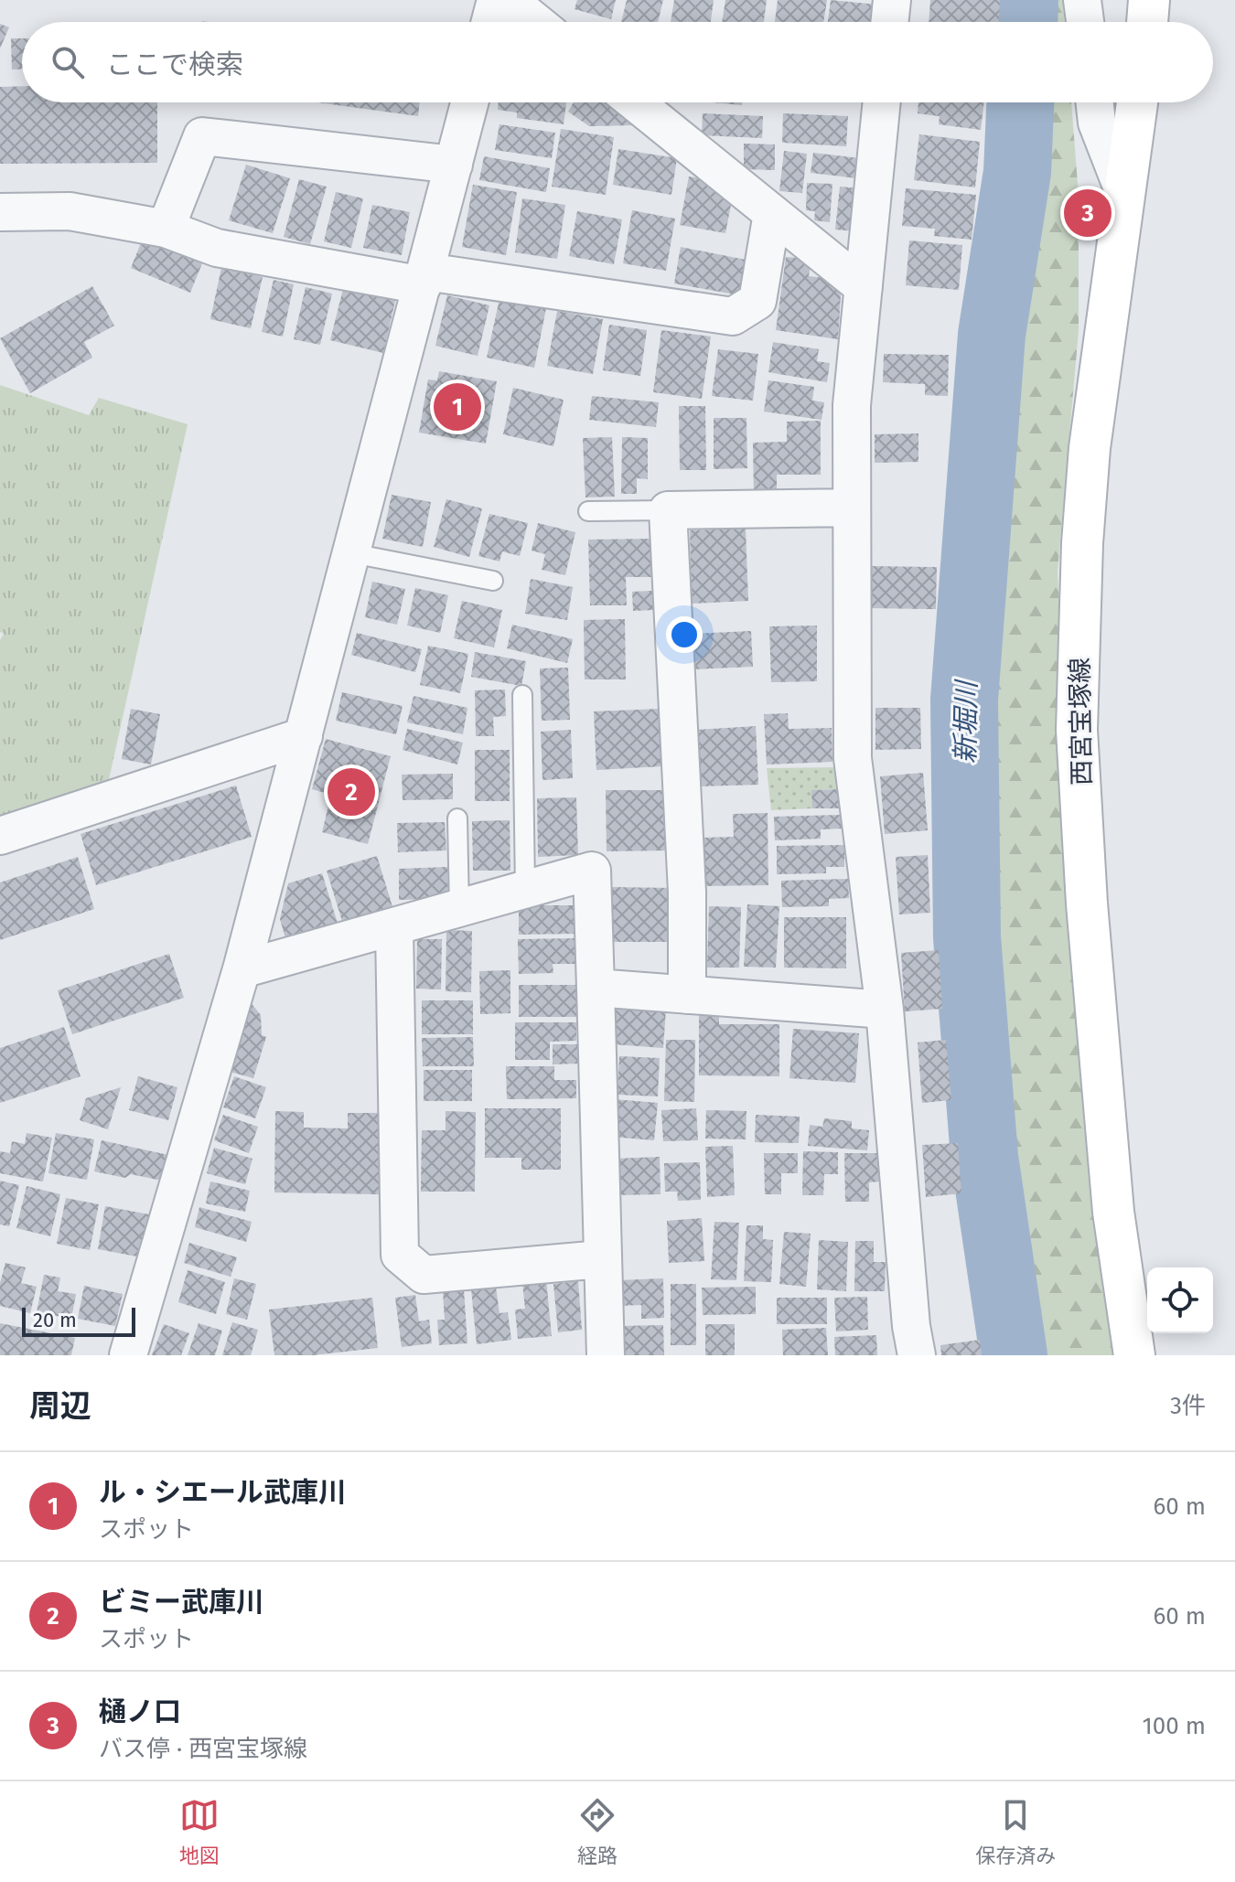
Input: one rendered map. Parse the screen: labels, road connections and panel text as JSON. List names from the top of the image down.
{
  "streets": {
    "main road": ["西宮宝塚線"]
  },
  "water": ["新堀川"],
  "scale_bar": "20 m",
  "page": {
    "search": "ここで検索",
    "pins": ["3", "1", "2"],
    "scale": "20 m",
    "heading": ["周辺", "3件"],
    "list": [
      {
        "mark": "1",
        "name": "ル・シエール武庫川",
        "note": "スポット",
        "value": "60 m"
      },
      {
        "mark": "2",
        "name": "ビミー武庫川",
        "note": "スポット",
        "value": "60 m"
      },
      {
        "mark": "3",
        "name": "樋ノ口",
        "note": "バス停 · 西宮宝塚線",
        "value": "100 m"
      }
    ],
    "nav": ["地図", "経路", "保存済み"]
  }
}
